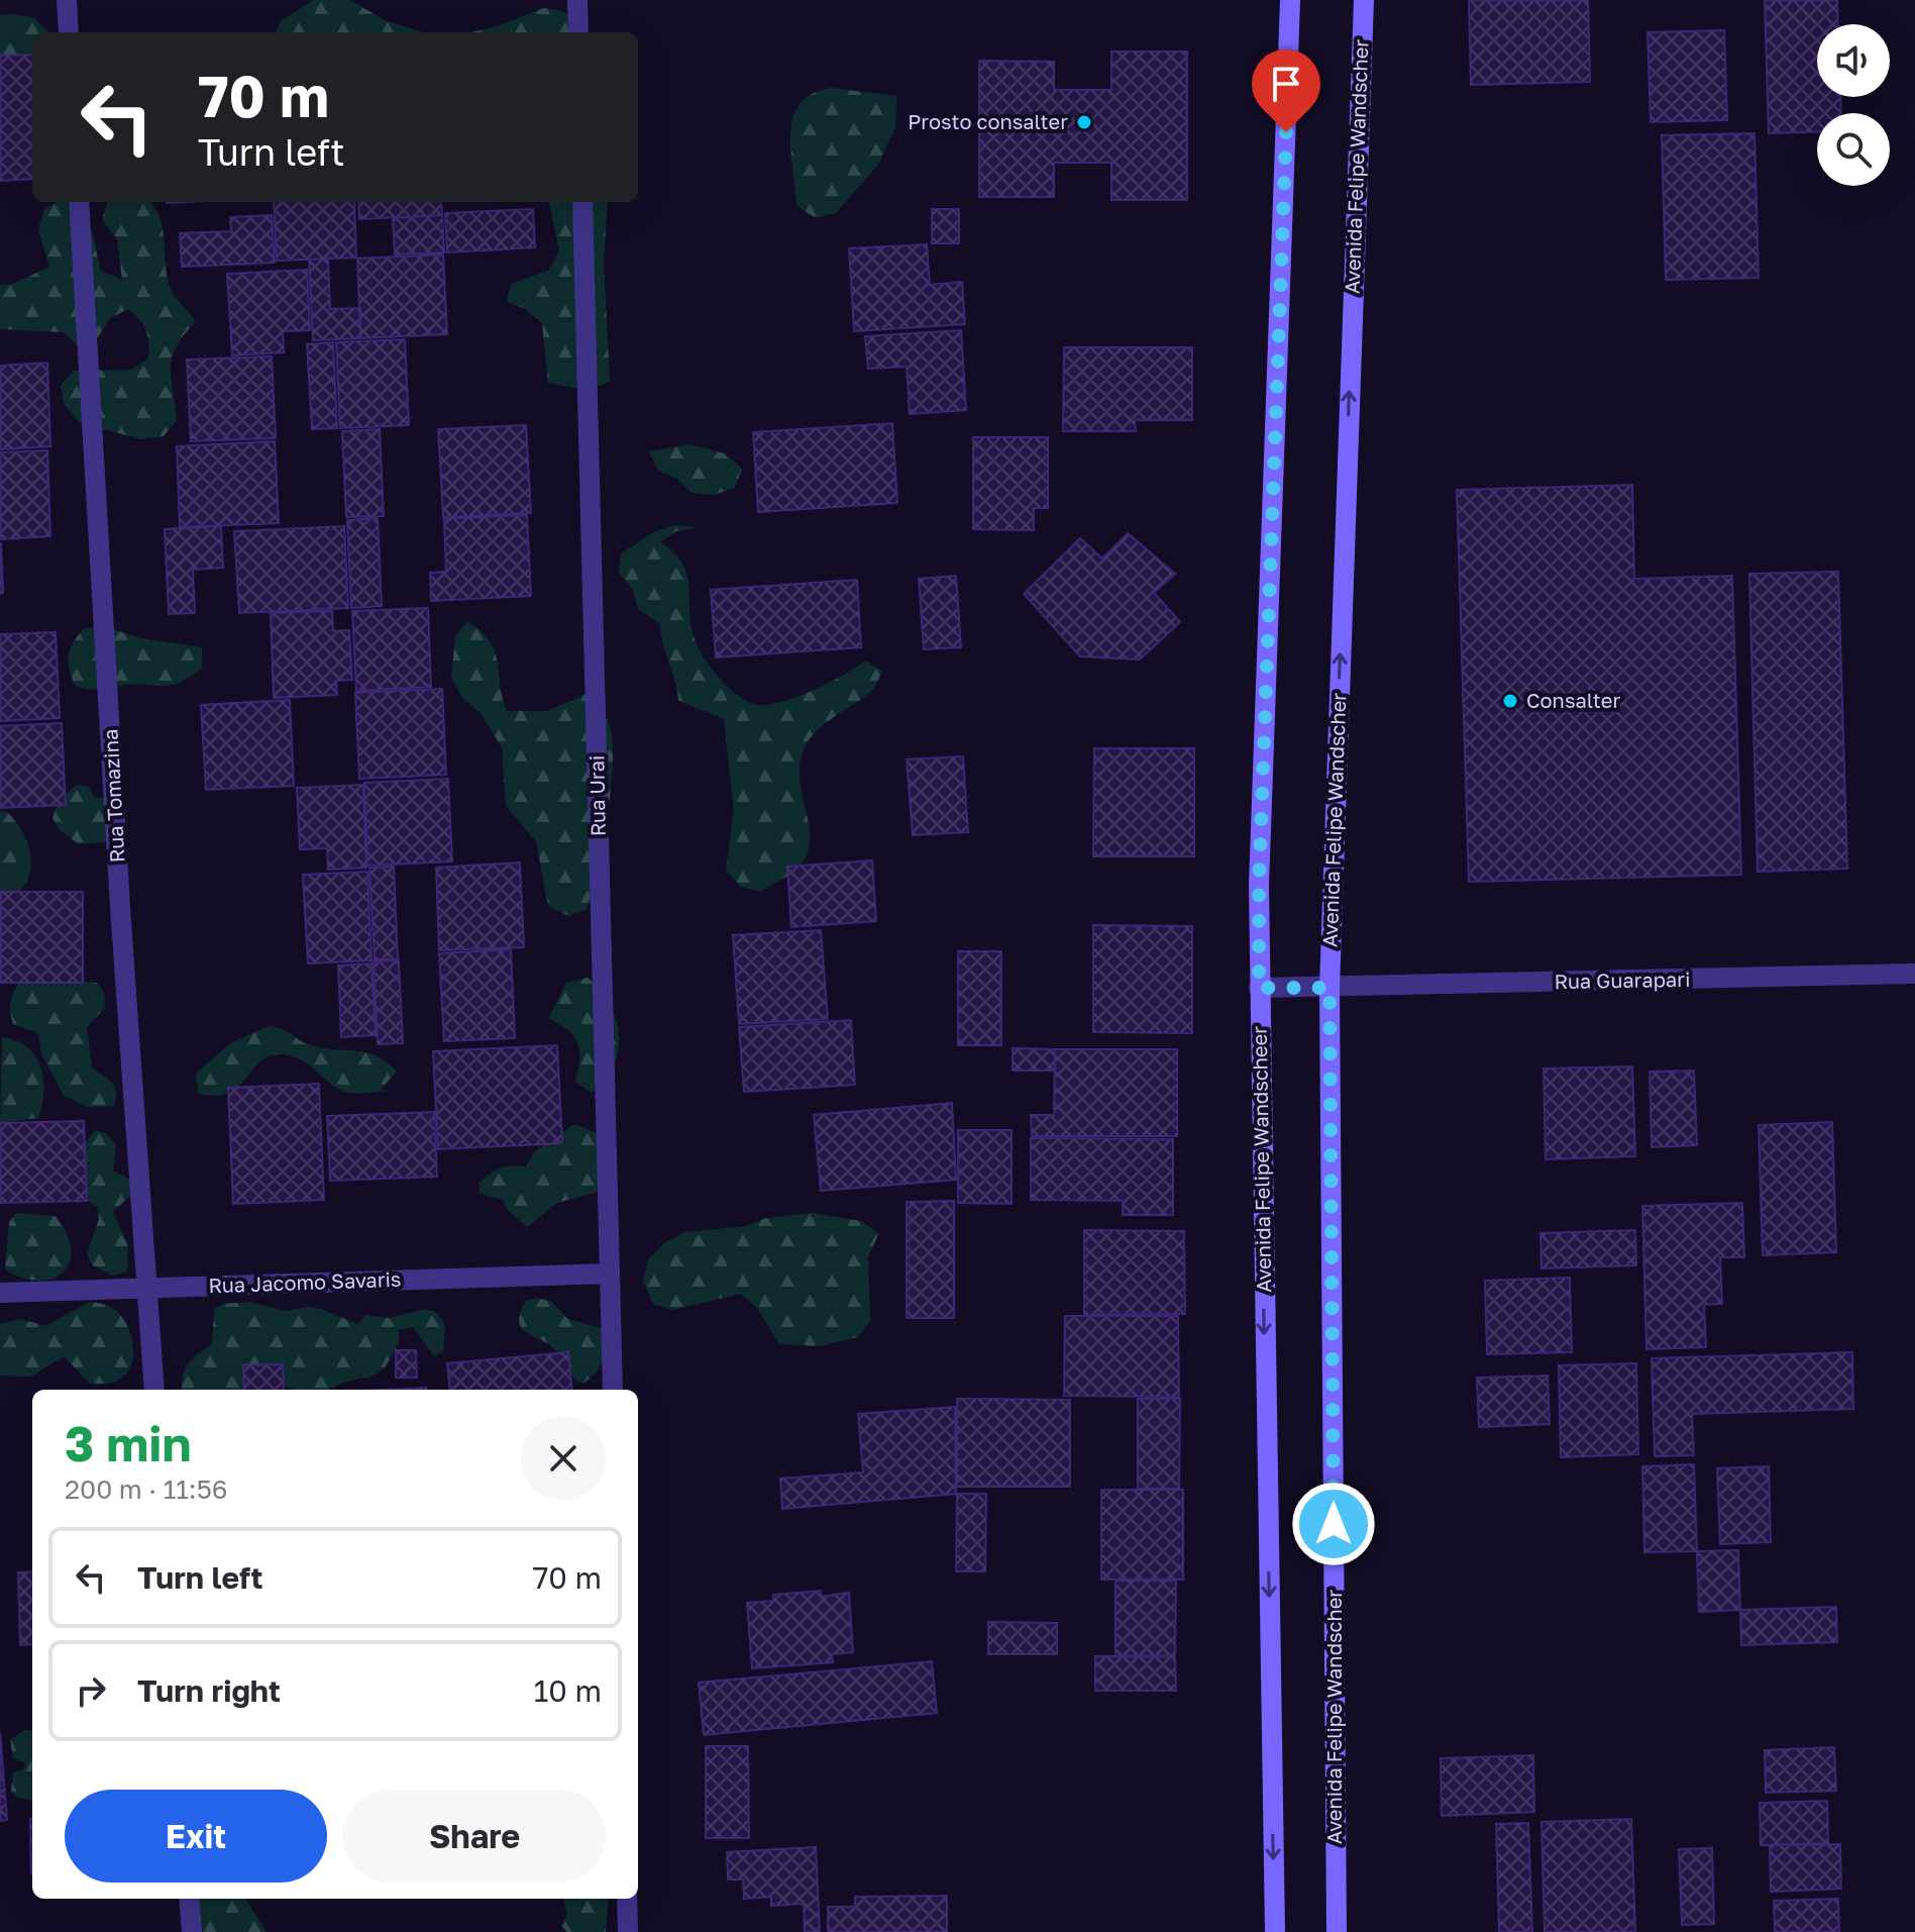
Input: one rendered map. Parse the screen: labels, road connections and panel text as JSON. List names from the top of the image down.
{
  "streets": {
    "main road": ["Avenida Felipe Wandscher", "Avenida Felipe Wandscheer"],
    "street": [
      "Rua Tomazina",
      "Rua Urai",
      "Rua Guarapari",
      "Rua Jacomo Savaris"
    ]
  },
  "crossings": [
    ["Avenida Felipe Wandscher", "Rua Guarapari"],
    ["Rua Tomazina", "Rua Jacomo Savaris"],
    ["Rua Urai", "Rua Jacomo Savaris"],
    ["Rua Guarapari", "Avenida Felipe Wandscheer"]
  ],
  "one_way": ["Avenida Felipe Wandscher", "Avenida Felipe Wandscheer"],
  "places": ["Prosto consalter", "Consalter"],
  "page": {
    "turn": ["70 m", "Turn left"],
    "heading": ["3 min", "200 m · 11:56"],
    "list": [
      {
        "name": "Turn left",
        "value": "70 m"
      },
      {
        "name": "Turn right",
        "value": "10 m"
      }
    ],
    "buttons": ["Exit", "Share"]
  }
}
